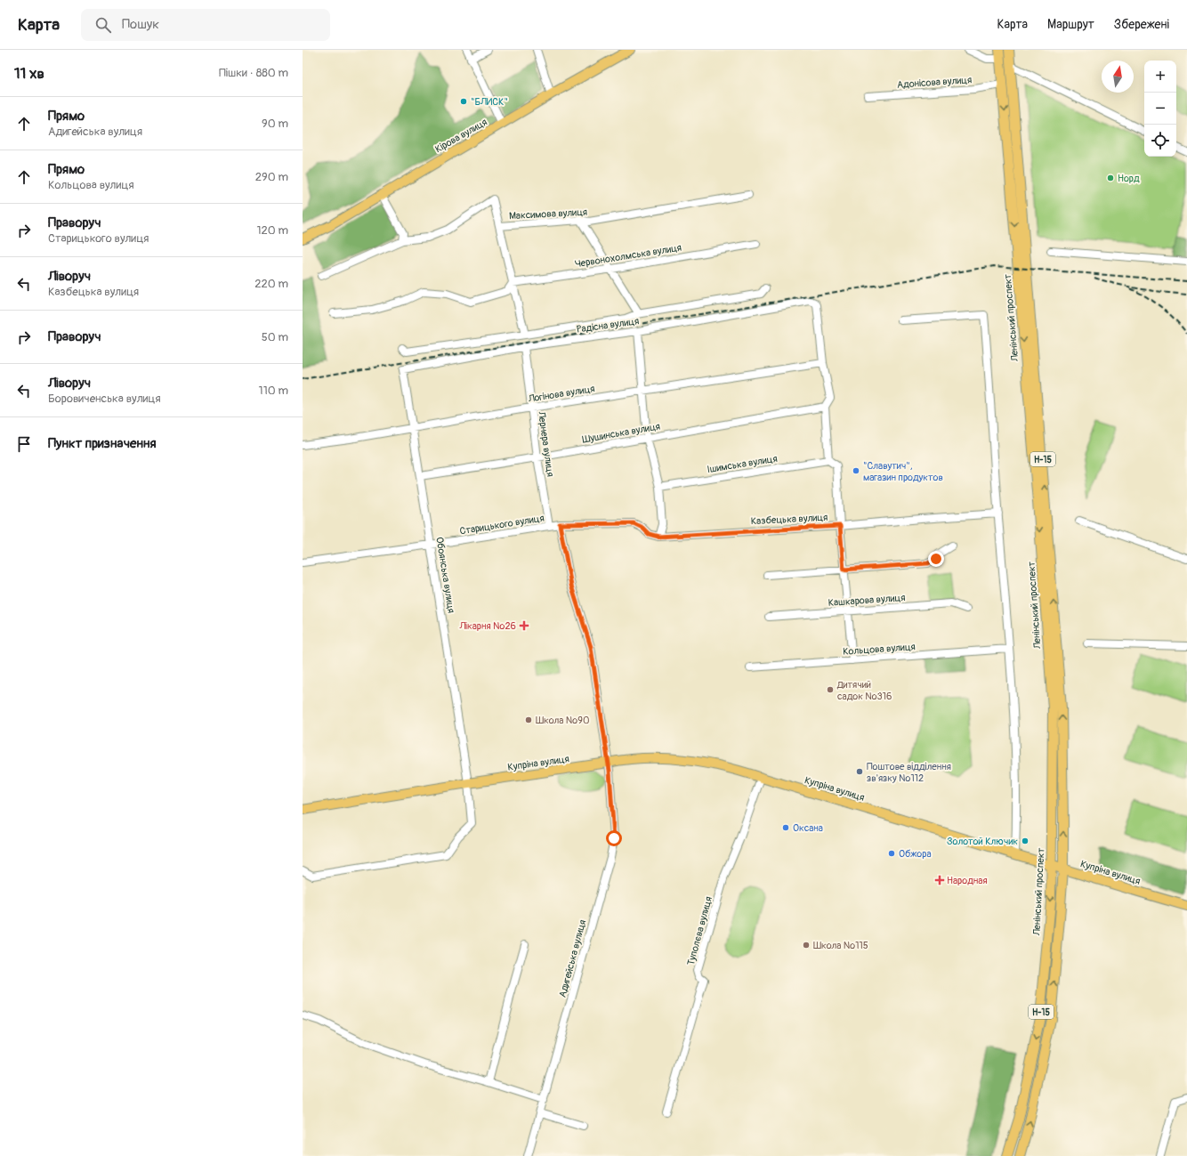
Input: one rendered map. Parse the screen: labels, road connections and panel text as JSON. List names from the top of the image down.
{
  "streets": {
    "main road": [
      "Кірова вулиця",
      "Ленінський проспект",
      "Н-15",
      "Купріна вулиця"
    ],
    "street": [
      "Адонісова вулиця",
      "Максимова вулиця",
      "Червонохолмська вулиця",
      "Радісна вулиця",
      "Логінова вулиця",
      "Шушинська вулиця",
      "Лернера вулиця",
      "Ішимська вулиця",
      "Казбецька вулиця",
      "Старицького вулиця",
      "Обоянська вулиця",
      "Кашкарова вулиця",
      "Кольцова вулиця",
      "Туполєва вулиця",
      "Адигейська вулиця"
    ]
  },
  "crossings": [
    ["Адонісова вулиця", "Ленінський проспект"],
    ["Ленінський проспект", "Купріна вулиця"],
    ["Радісна вулиця", "Логінова вулиця"],
    ["Радісна вулиця", "Лернера вулиця"],
    ["Радісна вулиця", "Обоянська вулиця"],
    ["Логінова вулиця", "Лернера вулиця"],
    ["Логінова вулиця", "Обоянська вулиця"],
    ["Шушинська вулиця", "Лернера вулиця"],
    ["Шушинська вулиця", "Обоянська вулиця"],
    ["Лернера вулиця", "Старицького вулиця"],
    ["Казбецька вулиця", "Старицького вулиця"],
    ["Старицького вулиця", "Обоянська вулиця"],
    ["Обоянська вулиця", "Купріна вулиця"],
    ["Купріна вулиця", "Туполєва вулиця"],
    ["Купріна вулиця", "Адигейська вулиця"]
  ],
  "places": {
    "other": [
      "\"БЛИСК\"",
      "Норд",
      "\"Славутич\", магазин продуктов",
      "Дитячий садок №316",
      "Школа №90",
      "Поштове відділення зв'язку №112",
      "Оксана",
      "Золотой Ключик",
      "Обжора",
      "Школа №115"
    ],
    "health": ["Лікарня №26", "Народная"]
  },
  "north": "top",
  "page": {
    "header": "Карта",
    "search": "Пошук",
    "nav": ["Карта", "Маршрут", "Збережені"],
    "heading": ["11 хв", "Пішки · 880 m"],
    "map_buttons": ["+", "−"],
    "list": [
      ["Прямо", "Адигейська вулиця", "90 m"],
      ["Прямо", "Кольцова вулиця", "290 m"],
      ["Праворуч", "Старицького вулиця", "120 m"],
      ["Ліворуч", "Казбецька вулиця", "220 m"],
      ["Праворуч", "50 m"],
      ["Ліворуч", "Боровиченська вулиця", "110 m"],
      "Пункт призначення"
    ]
  }
}
